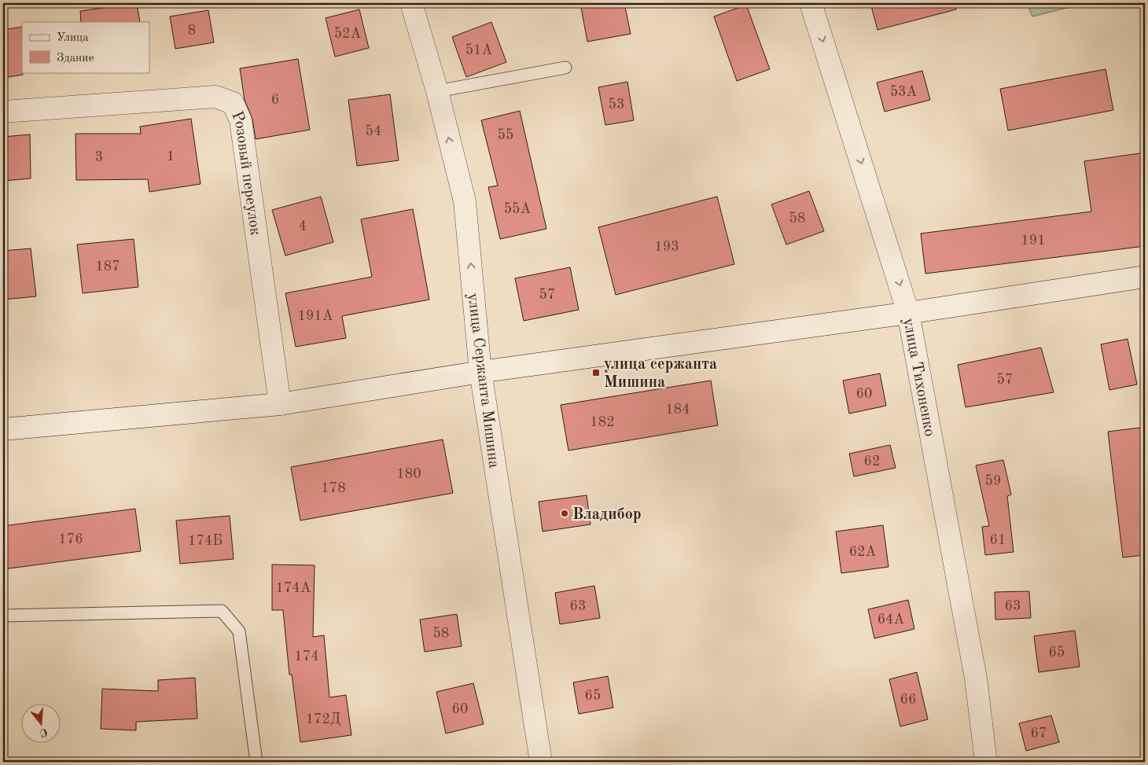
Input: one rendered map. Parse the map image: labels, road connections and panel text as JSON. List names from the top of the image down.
{
  "streets": {
    "street": ["Розовый переулок", "улица Тихоненко", "улица Сержанта Мишина"]
  },
  "one_way": ["улица Тихоненко", "улица Сержанта Мишина"],
  "places": {
    "transit": ["улица cержанта Мишина"],
    "other": ["Владибор"]
  },
  "house_numbers": [
    "8",
    "52А",
    "51А",
    "53А",
    "6",
    "53",
    "54",
    "55",
    "1",
    "3",
    "55А",
    "58",
    "4",
    "191",
    "193",
    "187",
    "57",
    "191А",
    "57",
    "60",
    "184",
    "182",
    "62",
    "180",
    "59",
    "178",
    "176",
    "61",
    "174Б",
    "62А",
    "174А",
    "63",
    "63",
    "64А",
    "58",
    "65",
    "174",
    "65",
    "66",
    "60",
    "172Д",
    "67"
  ],
  "legend": ["Улица", "Здание"],
  "north": "bottom"
}
